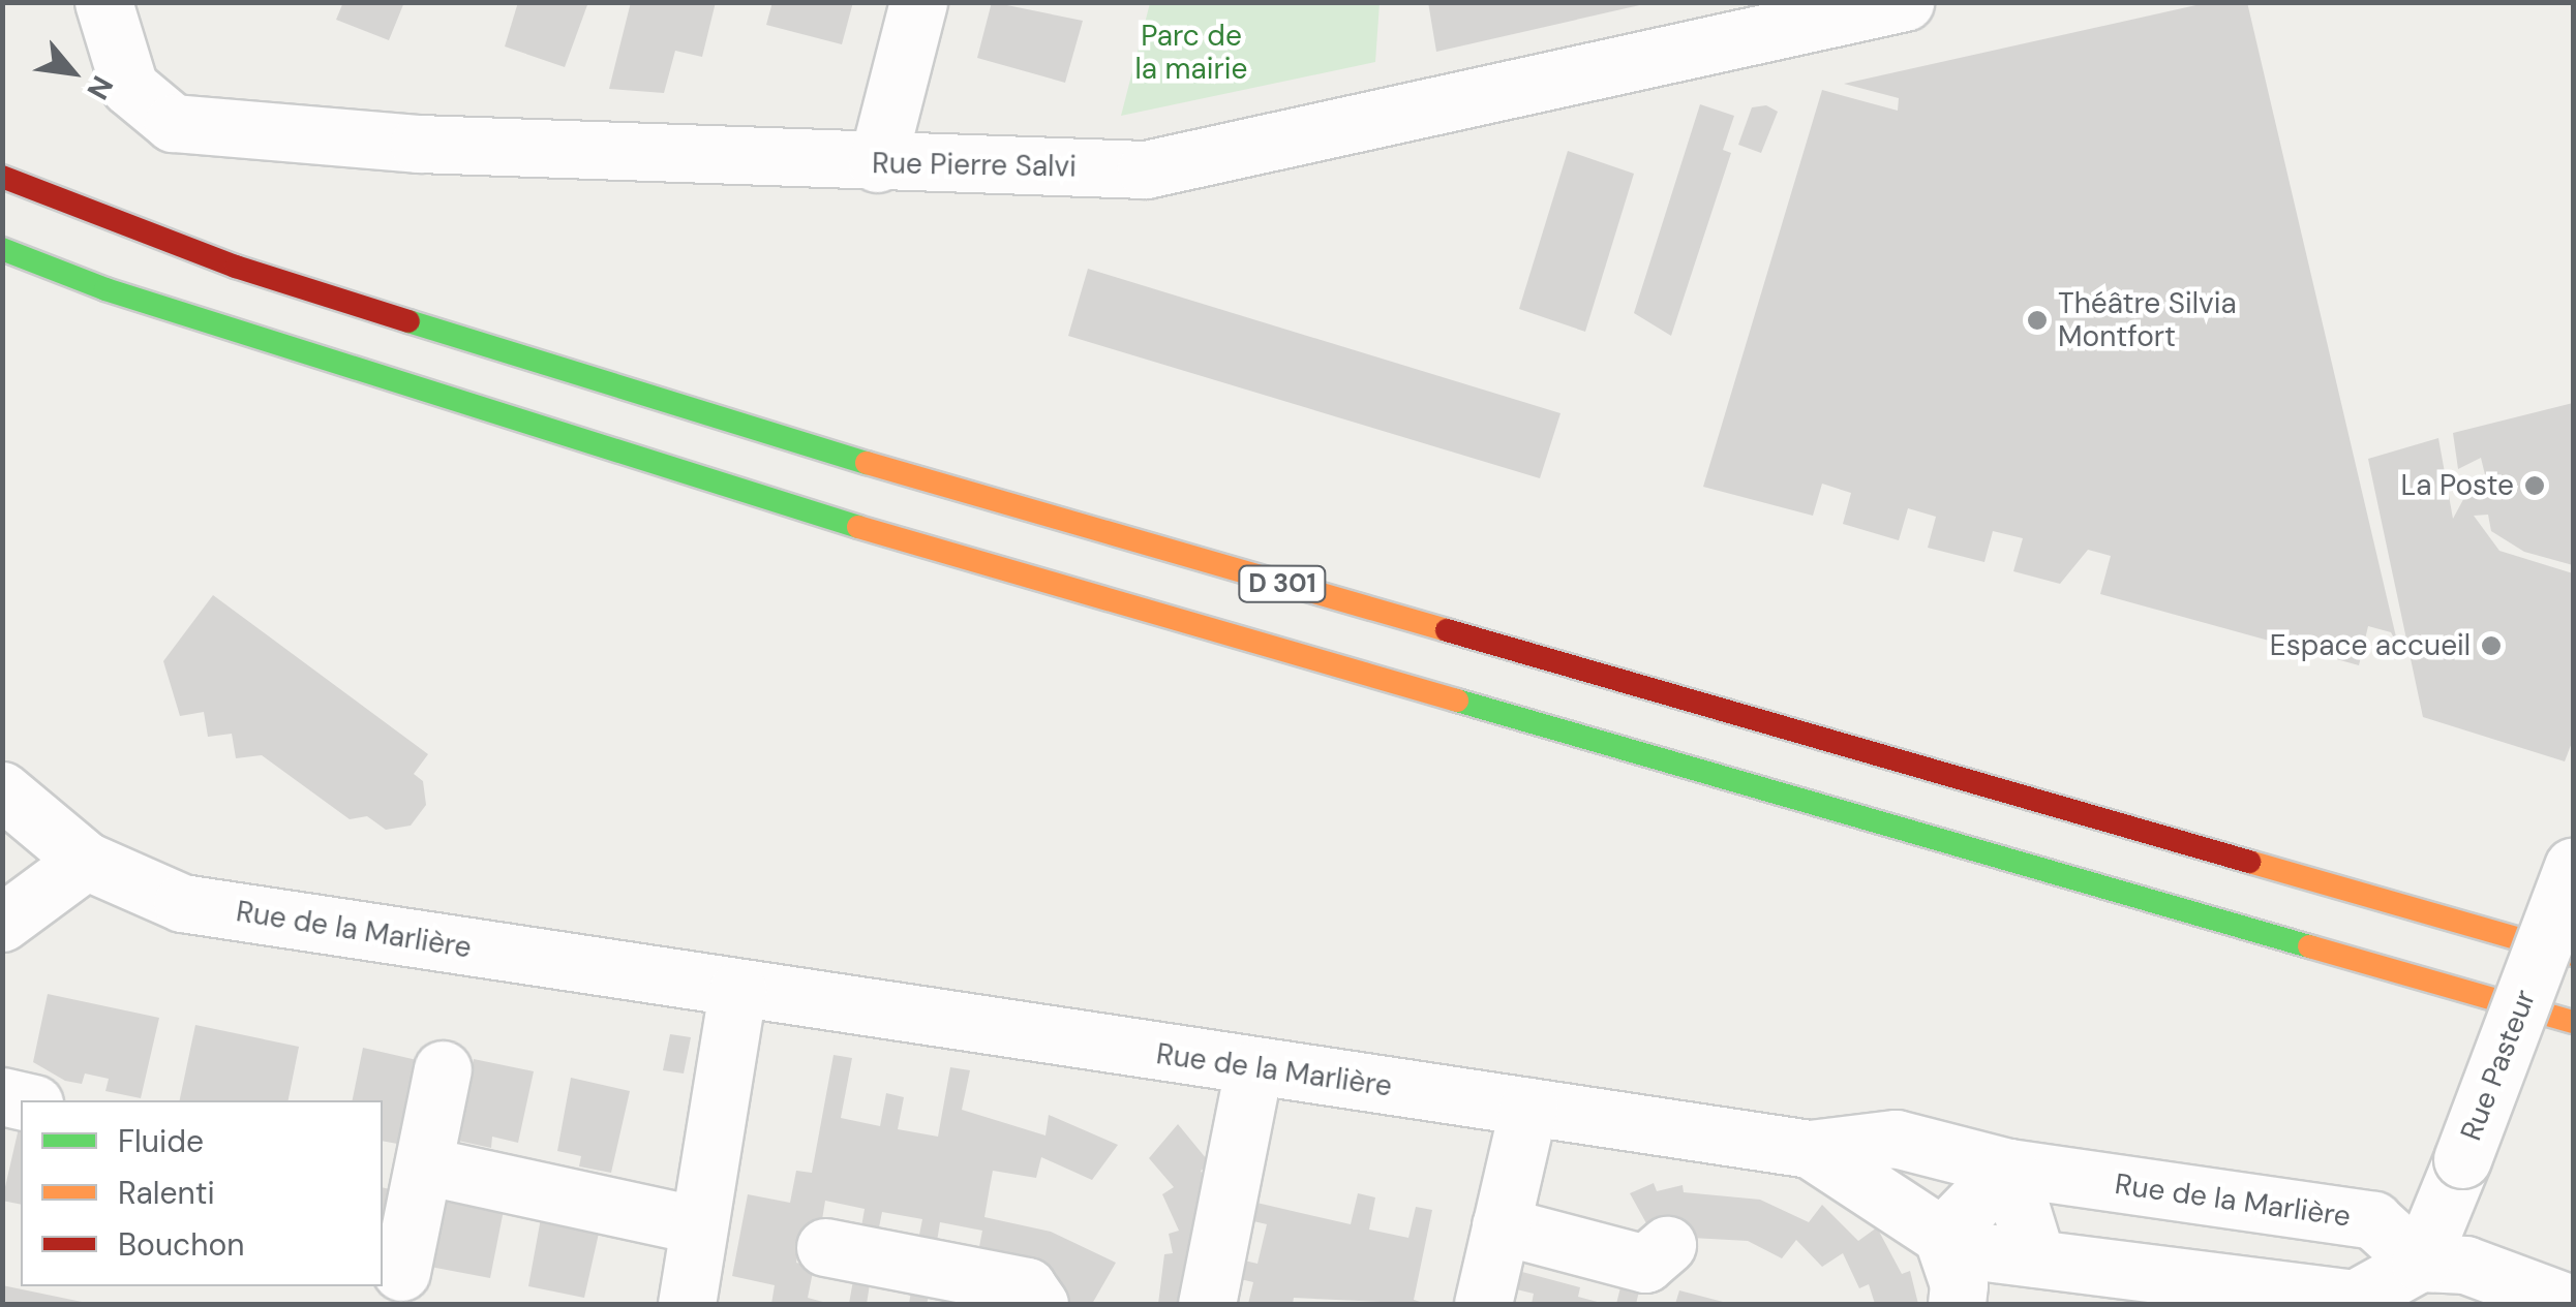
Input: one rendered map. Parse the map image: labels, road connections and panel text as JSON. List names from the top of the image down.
{
  "streets": {
    "highway": ["D 301"],
    "street": ["Rue Pierre Salvi", "Rue de la Marlière", "Rue Pasteur"]
  },
  "crossings": [
    ["Rue de la Marlière", "Rue Pasteur"]
  ],
  "parks": ["Parc de la mairie"],
  "places": ["Théâtre Silvia Montfort", "La Poste", "Espace accueil"],
  "legend": ["Fluide", "Ralenti", "Bouchon"],
  "north": "bottom right"
}
